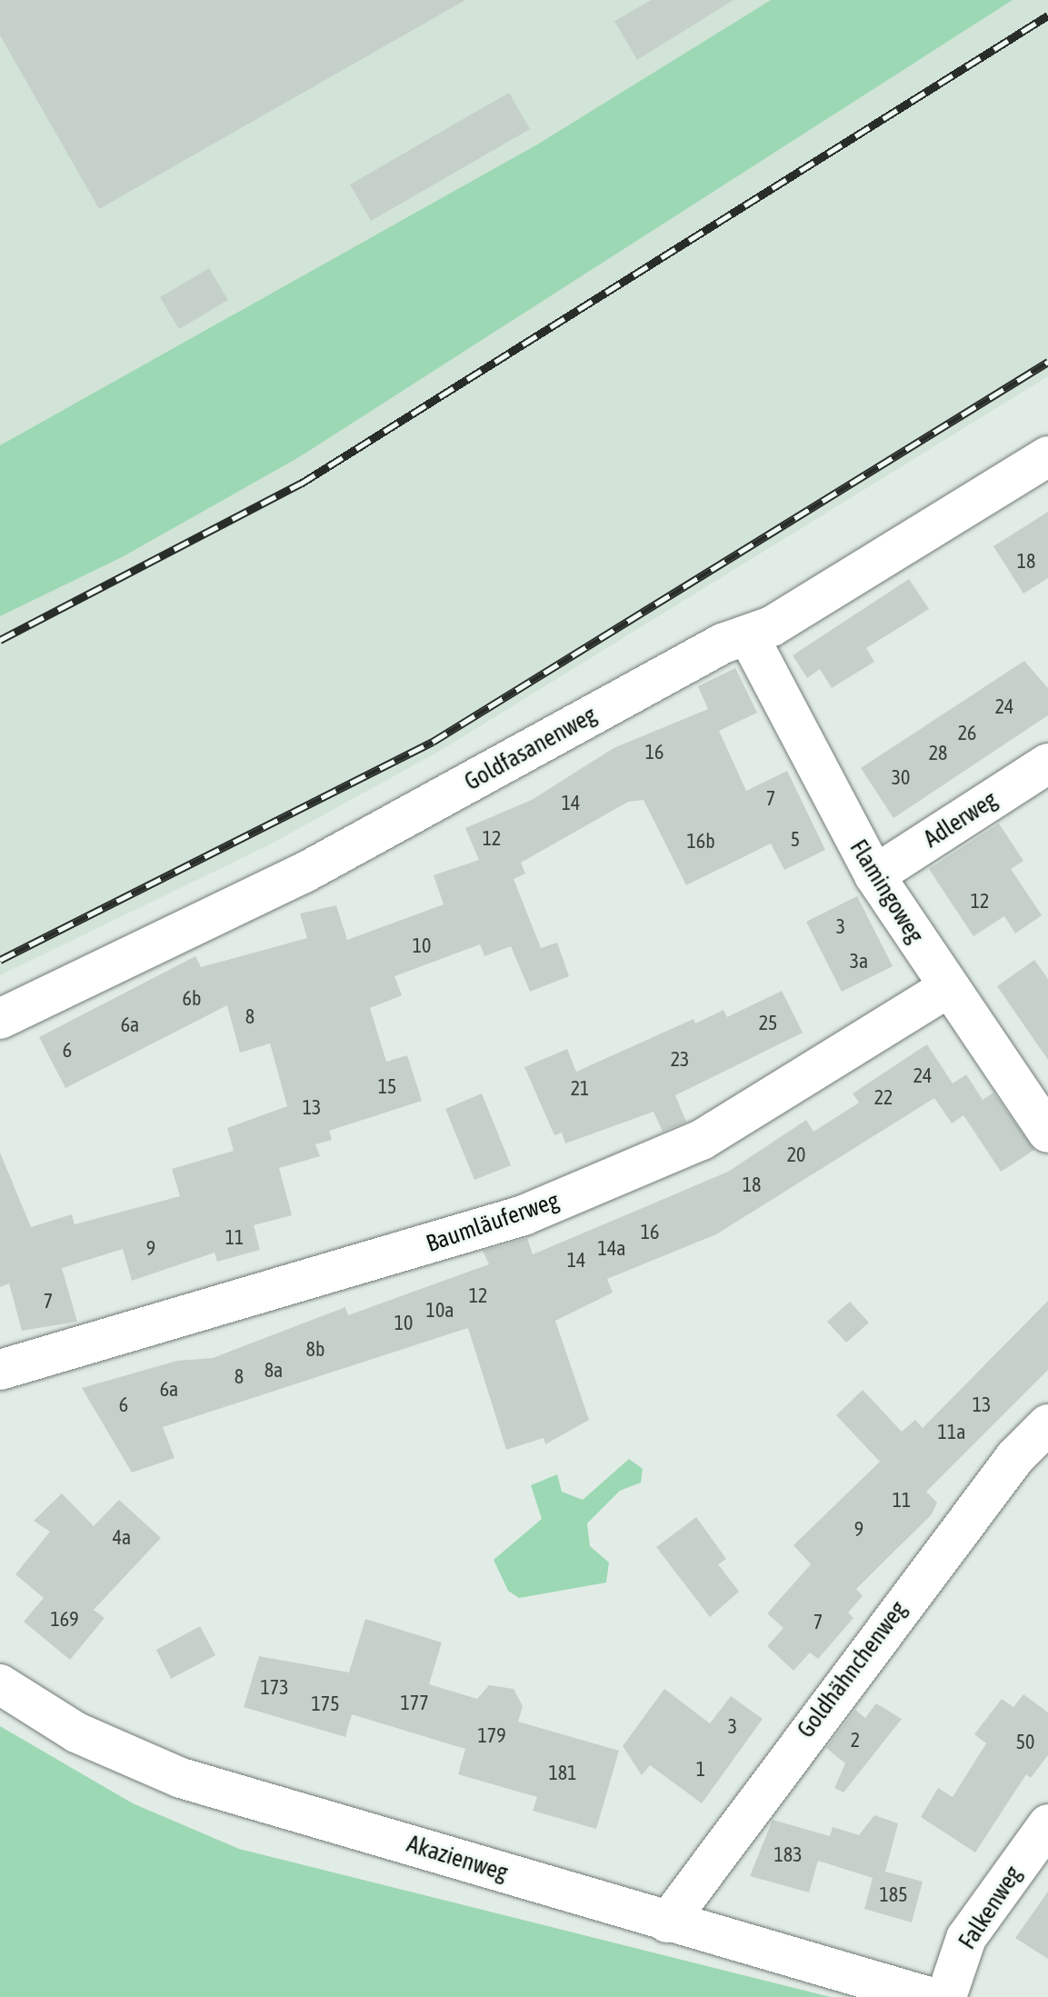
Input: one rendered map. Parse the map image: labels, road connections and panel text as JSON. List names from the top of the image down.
{
  "streets": {
    "street": [
      "Goldfasanenweg",
      "Adlerweg",
      "Flamingoweg",
      "Baumläuferweg",
      "Goldhähnchenweg",
      "Akazienweg",
      "Falkenweg"
    ]
  },
  "crossings": [
    ["Goldfasanenweg", "Flamingoweg"],
    ["Adlerweg", "Flamingoweg"],
    ["Flamingoweg", "Baumläuferweg"],
    ["Goldhähnchenweg", "Akazienweg"]
  ],
  "house_numbers": [
    "18",
    "24",
    "26",
    "16",
    "28",
    "30",
    "7",
    "14",
    "12",
    "5",
    "16b",
    "12",
    "3",
    "10",
    "3a",
    "6b",
    "8",
    "25",
    "6a",
    "6",
    "23",
    "24",
    "15",
    "21",
    "22",
    "13",
    "20",
    "18",
    "16",
    "11",
    "9",
    "14a",
    "14",
    "12",
    "7",
    "10a",
    "10",
    "8b",
    "8a",
    "8",
    "6a",
    "6",
    "13",
    "11a",
    "11",
    "9",
    "4a",
    "169",
    "7",
    "173",
    "177",
    "175",
    "3",
    "179",
    "2",
    "50",
    "1",
    "181",
    "183",
    "185"
  ]
}
